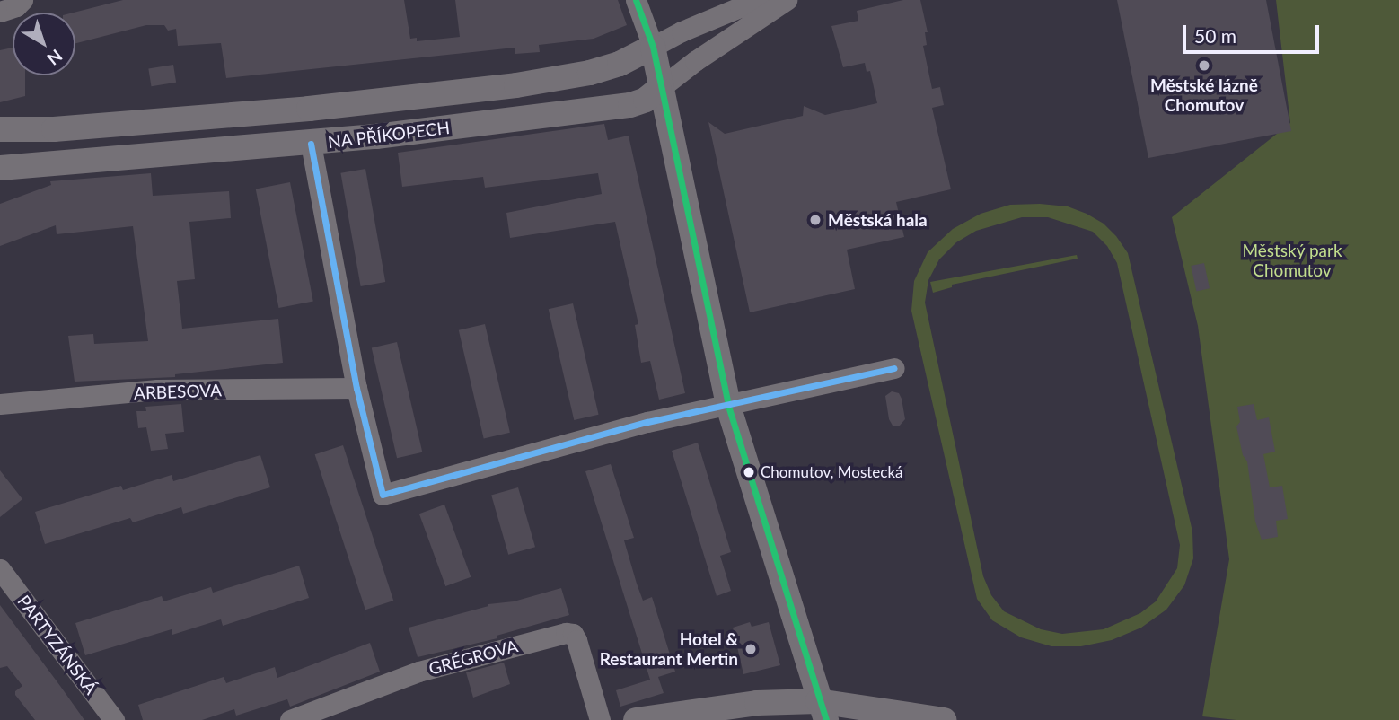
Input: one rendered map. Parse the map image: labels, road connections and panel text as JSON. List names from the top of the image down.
{
  "streets": {
    "street": [
      "NA PŘÍKOPECH",
      "ARBESOVA",
      "PARTYZÁNSKÁ",
      "GRÉGROVA"
    ]
  },
  "parks": ["Městský park Chomutov"],
  "places": [
    "Městské lázně Chomutov",
    "Městská hala",
    "Chomutov, Mostecká",
    "Hotel & Restaurant Mertin"
  ],
  "scale_bar": "50 m",
  "north": "bottom right"
}
